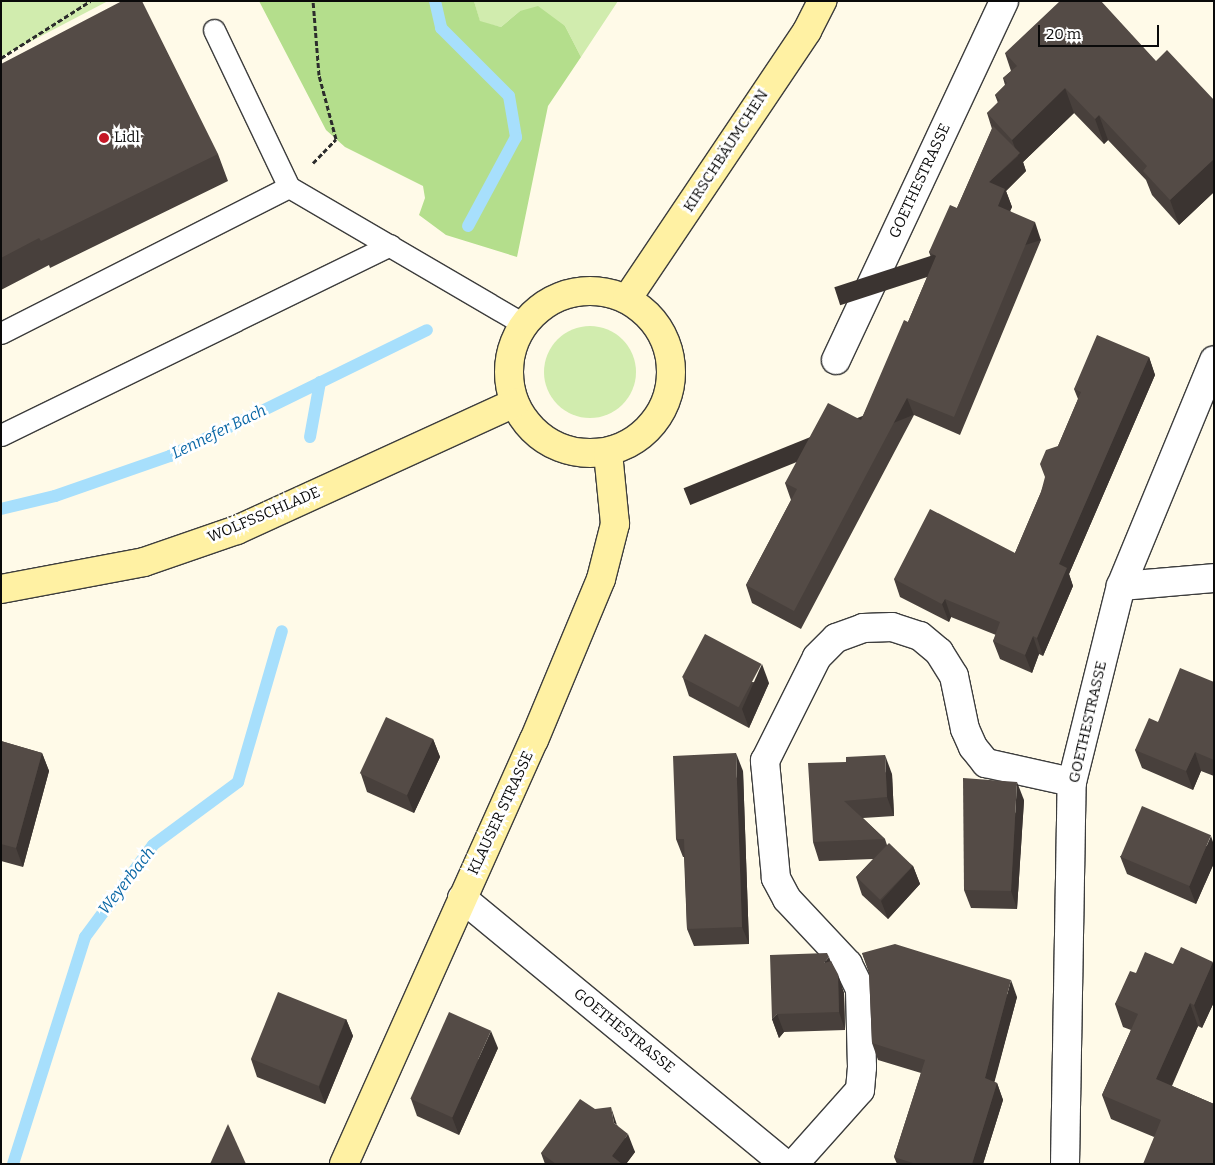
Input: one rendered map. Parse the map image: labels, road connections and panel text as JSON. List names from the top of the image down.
{
  "streets": {
    "main road": ["KIRSCHBÄUMCHEN", "WOLFSSCHLADE", "KLAUSER STRASSE"],
    "street": ["GOETHESTRASSE"]
  },
  "crossings": [
    ["KIRSCHBÄUMCHEN", "WOLFSSCHLADE"],
    ["KIRSCHBÄUMCHEN", "KLAUSER STRASSE"],
    ["GOETHESTRASSE", "KLAUSER STRASSE"],
    ["WOLFSSCHLADE", "KLAUSER STRASSE"]
  ],
  "water": ["Lennefer Bach", "Weyerbach"],
  "places": ["Lidl"],
  "scale_bar": "20 m"
}
